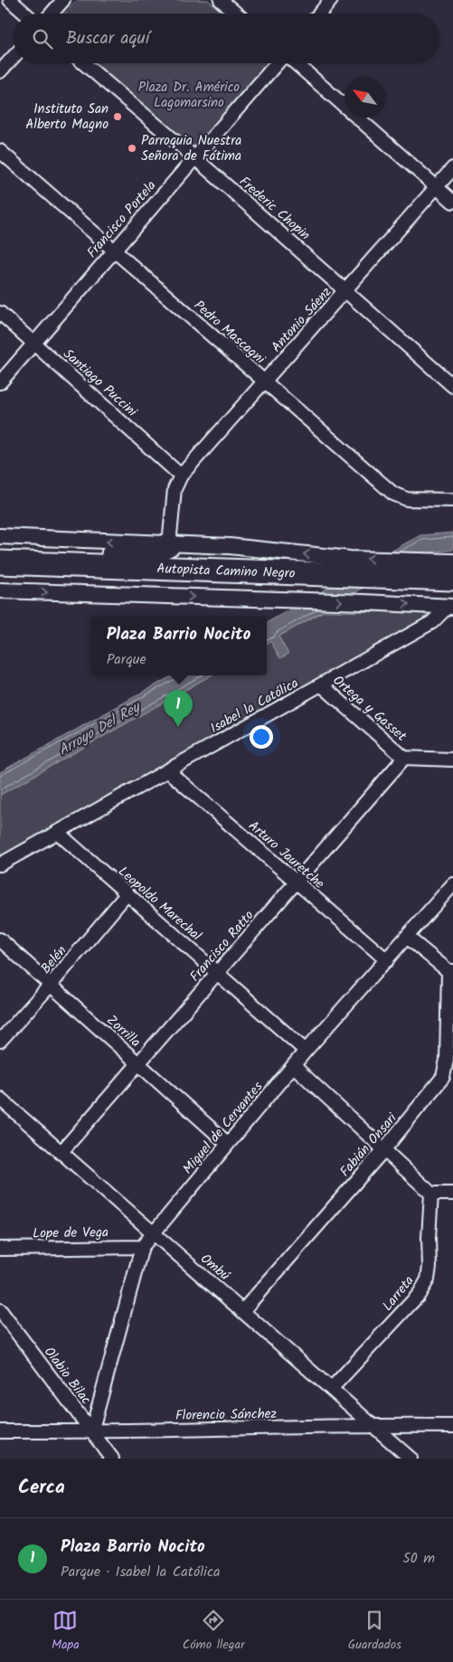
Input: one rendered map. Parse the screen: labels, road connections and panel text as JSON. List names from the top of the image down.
{
  "streets": {
    "highway": ["Autopista Camino Negro"],
    "street": [
      "Frederic Chopin",
      "Francisco Portela",
      "Antonio Sáenz",
      "Pedro Mascagni",
      "Santiago Puccini",
      "Isabel la Católica",
      "Ortega y Gasset",
      "Arturo Jauretche",
      "Leopoldo Marechal",
      "Francisco Ratto",
      "Belén",
      "Zorrilla",
      "Miguel de Cervantes",
      "Fabián Onsari",
      "Lope de Vega",
      "Ombú",
      "Larreta",
      "Olabio Bilac",
      "Florencio Sánchez"
    ]
  },
  "crossings": [
    ["Frederic Chopin", "Francisco Portela"],
    ["Frederic Chopin", "Antonio Sáenz"],
    ["Francisco Portela", "Pedro Mascagni"],
    ["Francisco Portela", "Santiago Puccini"],
    ["Antonio Sáenz", "Pedro Mascagni"],
    ["Antonio Sáenz", "Santiago Puccini"],
    ["Autopista Camino Negro", "Isabel la Católica"],
    ["Isabel la Católica", "Ortega y Gasset"],
    ["Isabel la Católica", "Arturo Jauretche"],
    ["Isabel la Católica", "Leopoldo Marechal"],
    ["Ortega y Gasset", "Francisco Ratto"],
    ["Arturo Jauretche", "Francisco Ratto"],
    ["Arturo Jauretche", "Miguel de Cervantes"],
    ["Leopoldo Marechal", "Francisco Ratto"],
    ["Leopoldo Marechal", "Belén"],
    ["Leopoldo Marechal", "Miguel de Cervantes"],
    ["Francisco Ratto", "Zorrilla"],
    ["Francisco Ratto", "Ombú"],
    ["Belén", "Zorrilla"],
    ["Zorrilla", "Miguel de Cervantes"],
    ["Miguel de Cervantes", "Lope de Vega"],
    ["Miguel de Cervantes", "Ombú"],
    ["Miguel de Cervantes", "Olabio Bilac"],
    ["Miguel de Cervantes", "Florencio Sánchez"],
    ["Fabián Onsari", "Ombú"],
    ["Ombú", "Larreta"],
    ["Ombú", "Florencio Sánchez"],
    ["Olabio Bilac", "Florencio Sánchez"]
  ],
  "water": ["Arroyo Del Rey"],
  "parks": ["Plaza Dr. Américo Lagomarsino"],
  "places": ["Instituto San Alberto Magno", "Parroquia Nuestra Señora de Fátima"],
  "north": "top left",
  "page": {
    "search": "Buscar aquí",
    "popup": ["Plaza Barrio Nocito", "Parque"],
    "pins": "1",
    "heading": "Cerca",
    "list": [
      {
        "mark": "1",
        "name": "Plaza Barrio Nocito",
        "note": "Parque · Isabel la Católica",
        "value": "50 m"
      }
    ],
    "nav": ["Mapa", "Cómo llegar", "Guardados"]
  }
}
